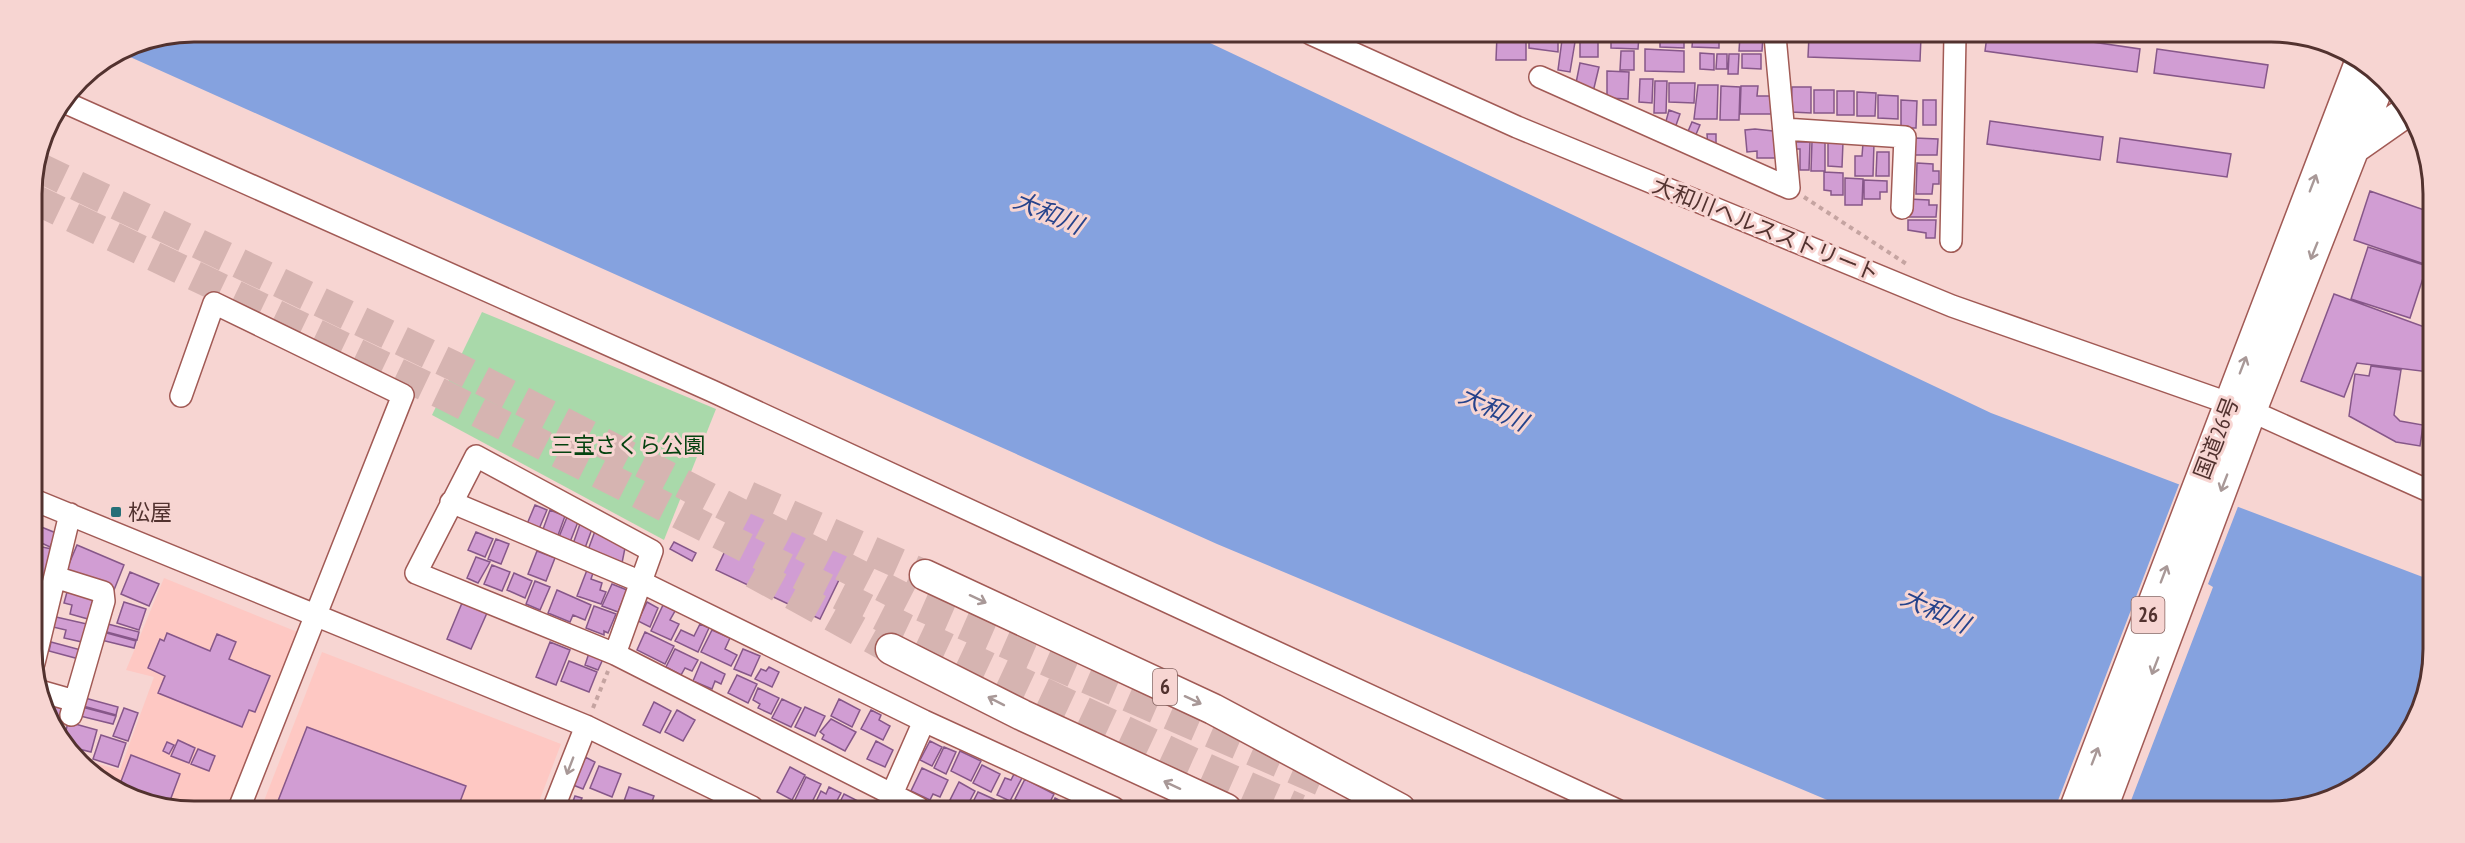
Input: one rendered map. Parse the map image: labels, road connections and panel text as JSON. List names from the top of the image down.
{
  "streets": {
    "highway": ["国道26号", "26", "6"],
    "street": ["大和川ヘルスストリート"]
  },
  "crossings": [
    ["大和川ヘルスストリート", "国道26号"]
  ],
  "water": ["大和川"],
  "parks": ["三宝さくら公園"],
  "places": {
    "transit": ["松屋"]
  }
}
